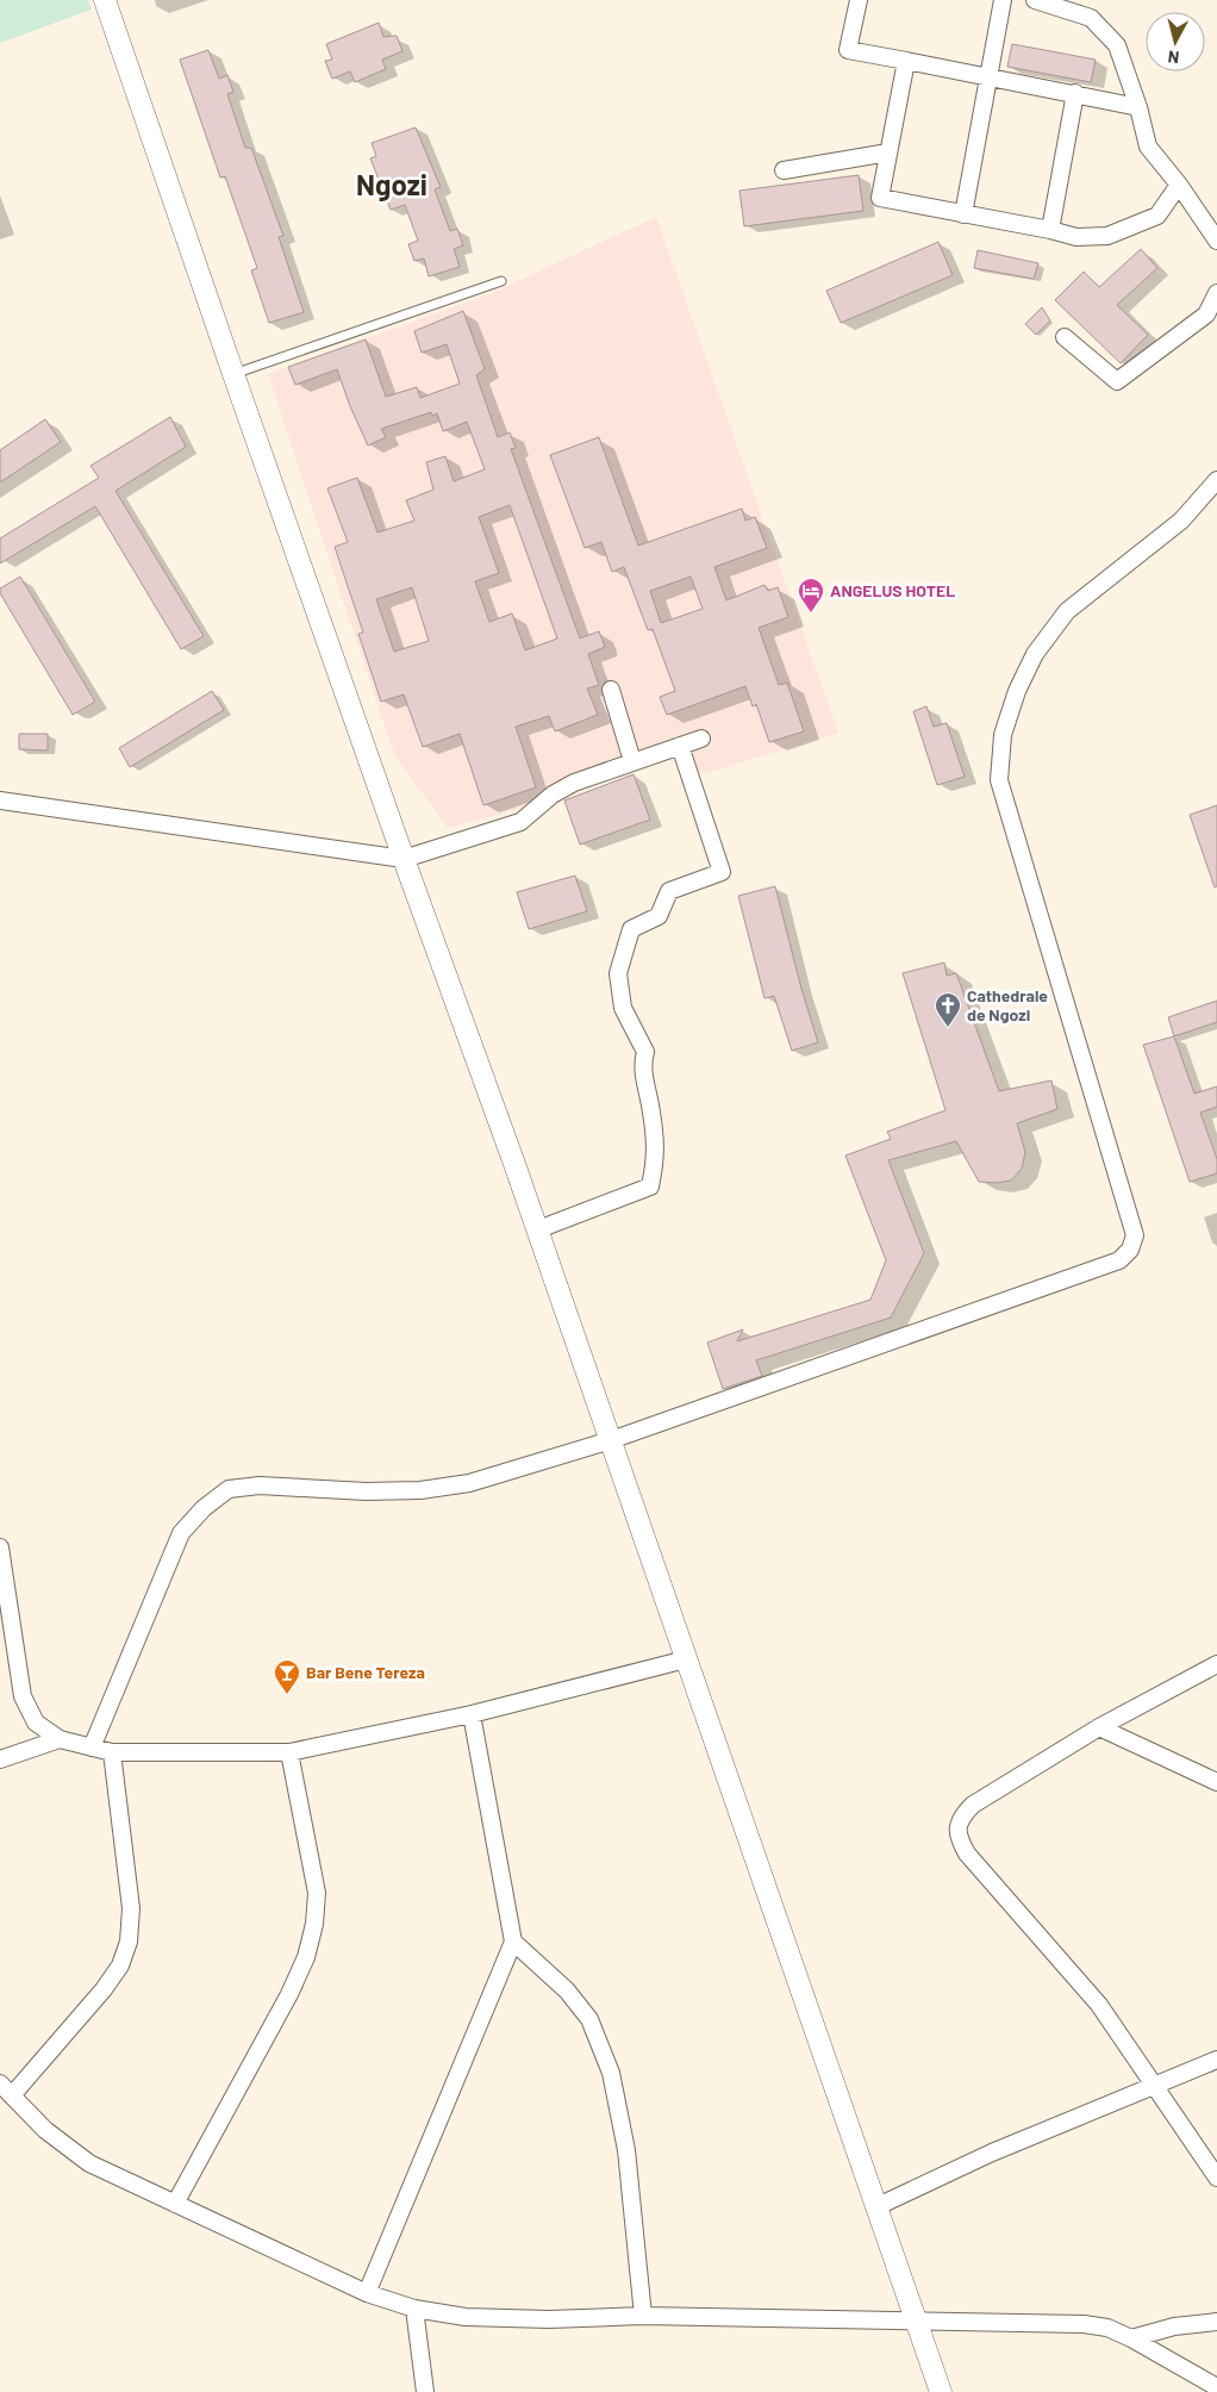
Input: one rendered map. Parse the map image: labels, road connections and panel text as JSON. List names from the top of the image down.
{
  "districts": ["Ngozi"],
  "places": {
    "hotel": ["ANGELUS HOTEL"],
    "church": ["Cathedrale de Ngozi"],
    "bar": ["Bar Bene Tereza"]
  },
  "north": "bottom"
}
